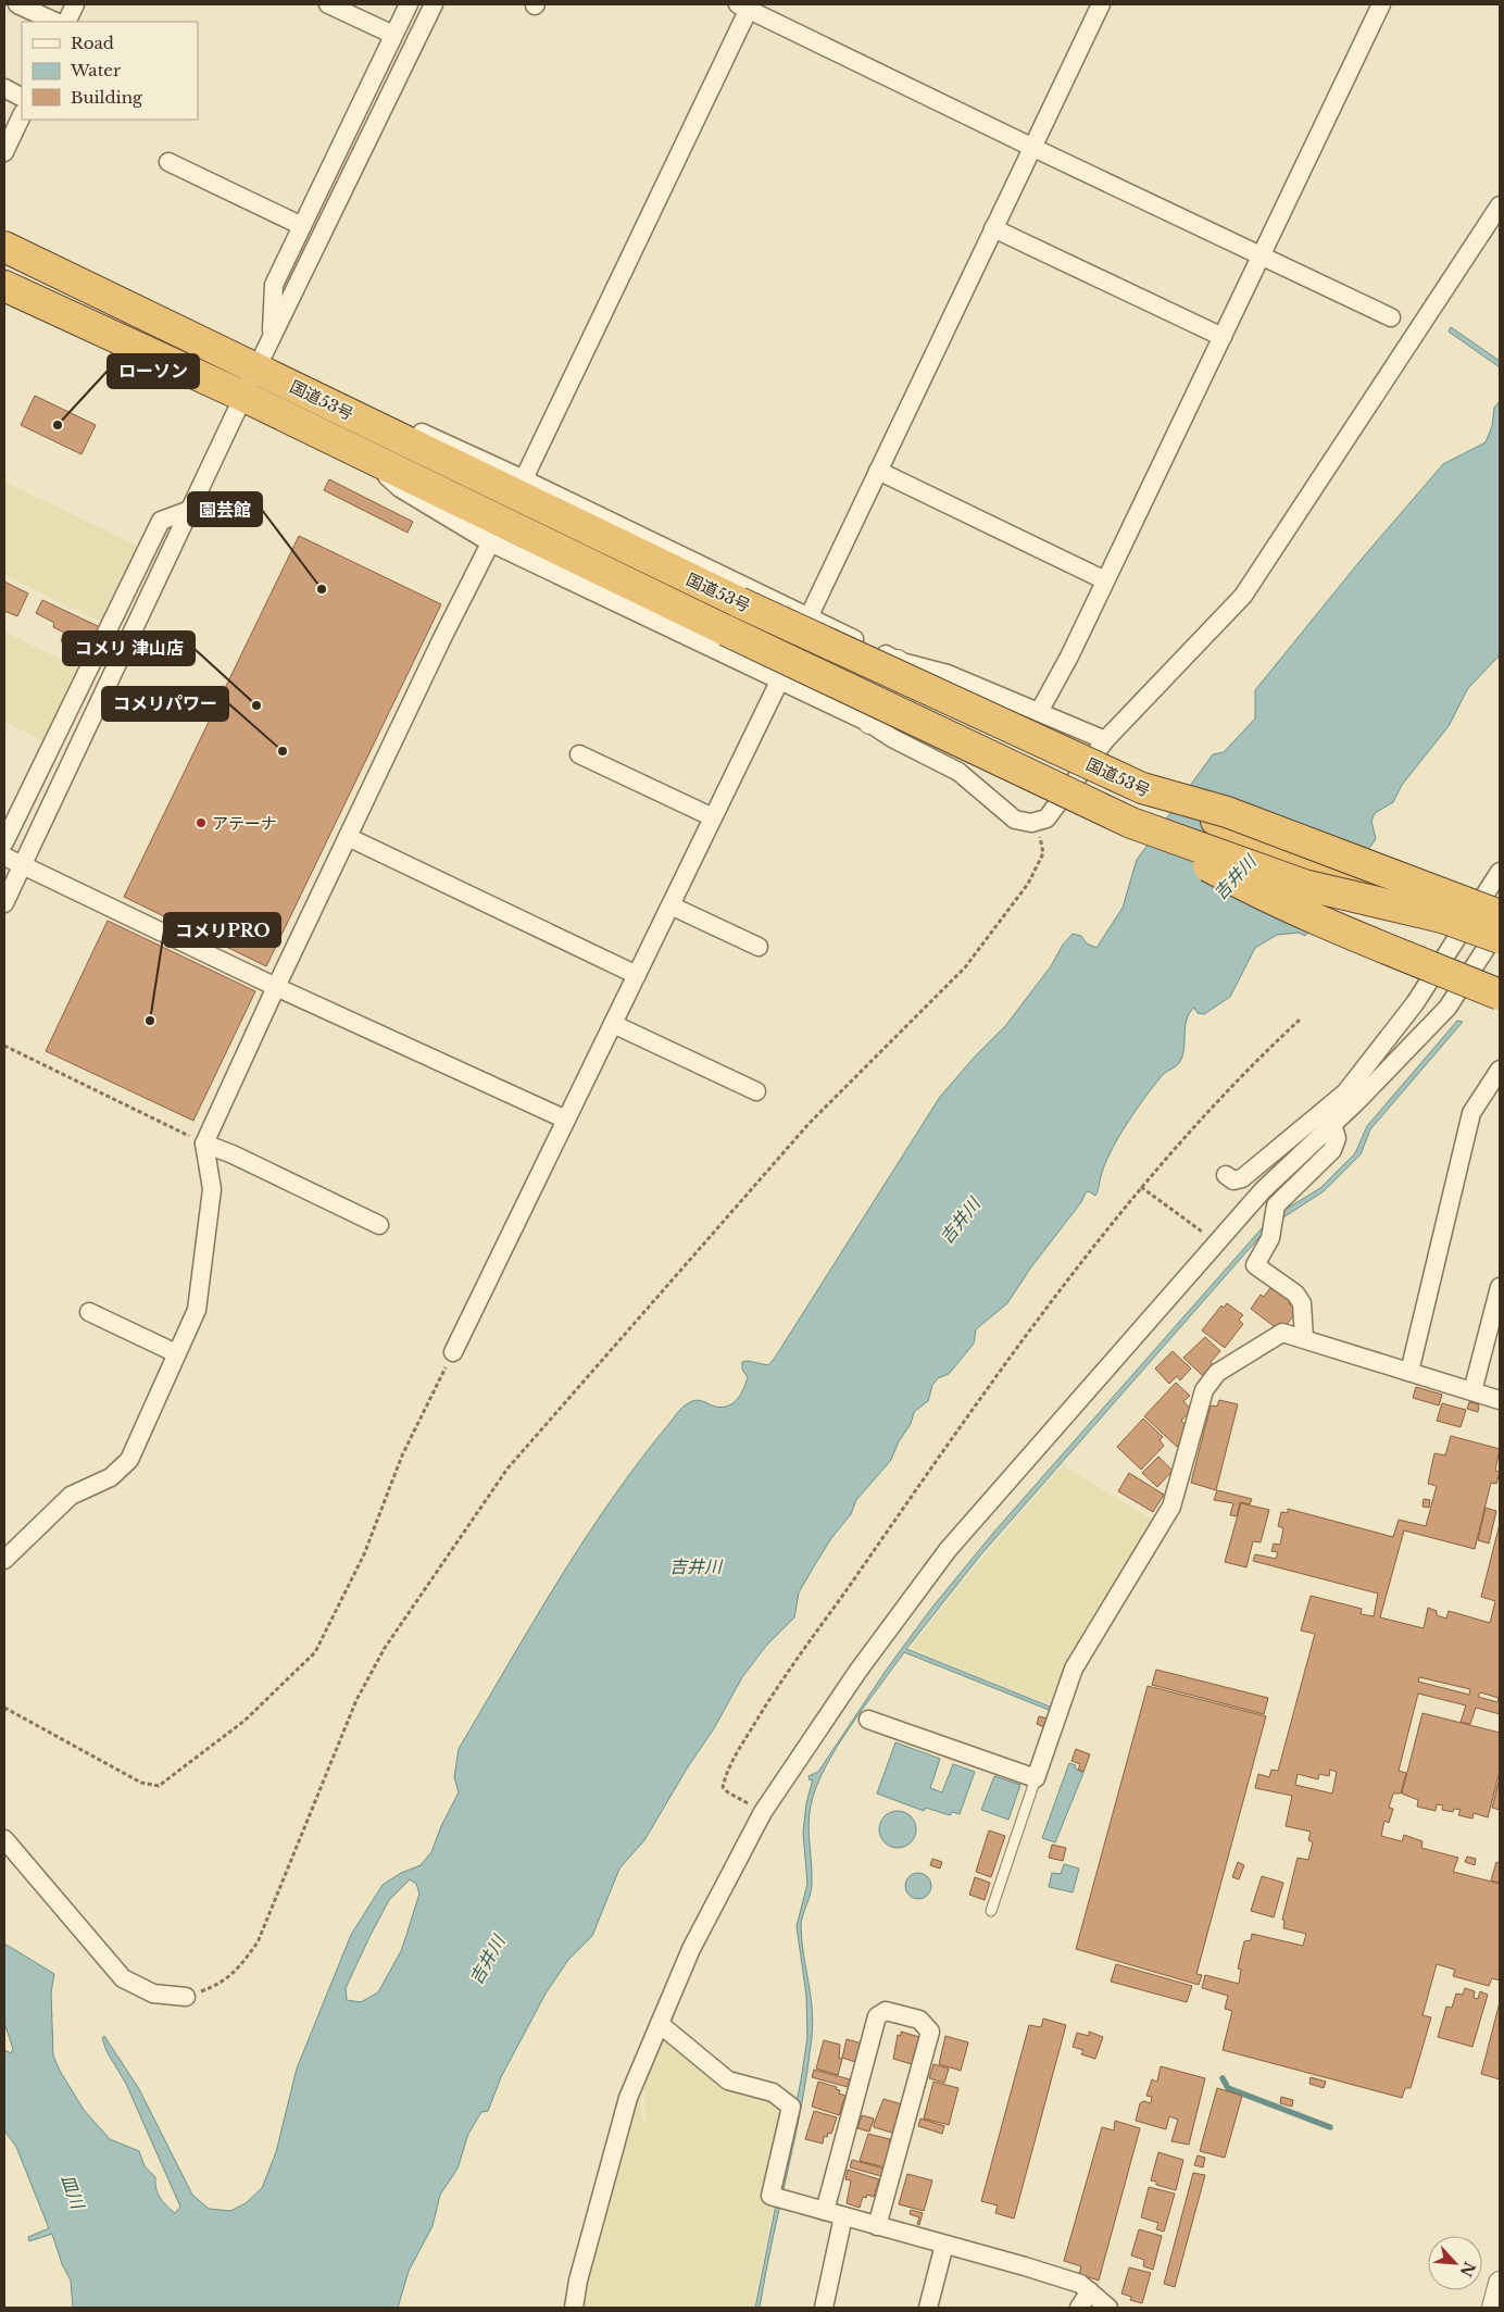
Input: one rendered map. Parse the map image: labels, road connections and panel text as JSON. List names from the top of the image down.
{
  "streets": {
    "highway": ["国道53号"]
  },
  "water": ["吉井川", "皿川"],
  "places": [
    "ローソン",
    "園芸館",
    "コメリ 津山店",
    "コメリパワー",
    "アテーナ",
    "コメリPRO"
  ],
  "legend": ["Road", "Water", "Building"],
  "north": "bottom right"
}
